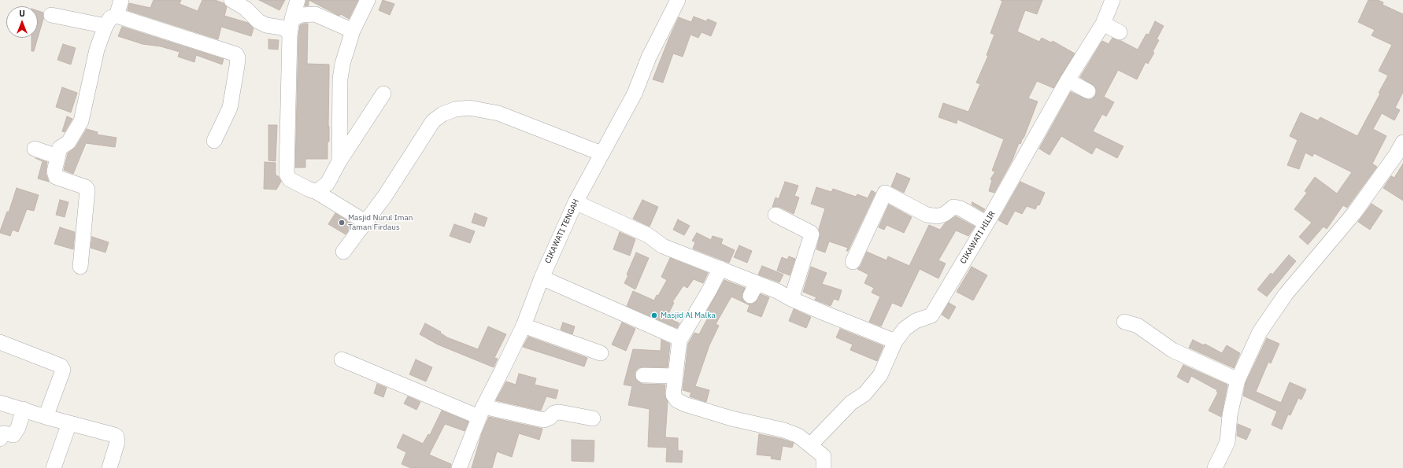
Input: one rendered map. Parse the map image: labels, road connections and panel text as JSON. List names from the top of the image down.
{
  "streets": {
    "street": ["CIKAWATI TENGAH", "CIKAWATI HILIR"]
  },
  "places": ["Masjid Nurul Iman Taman Firdaus", "Masjid Al Malka"],
  "north": "top"
}
